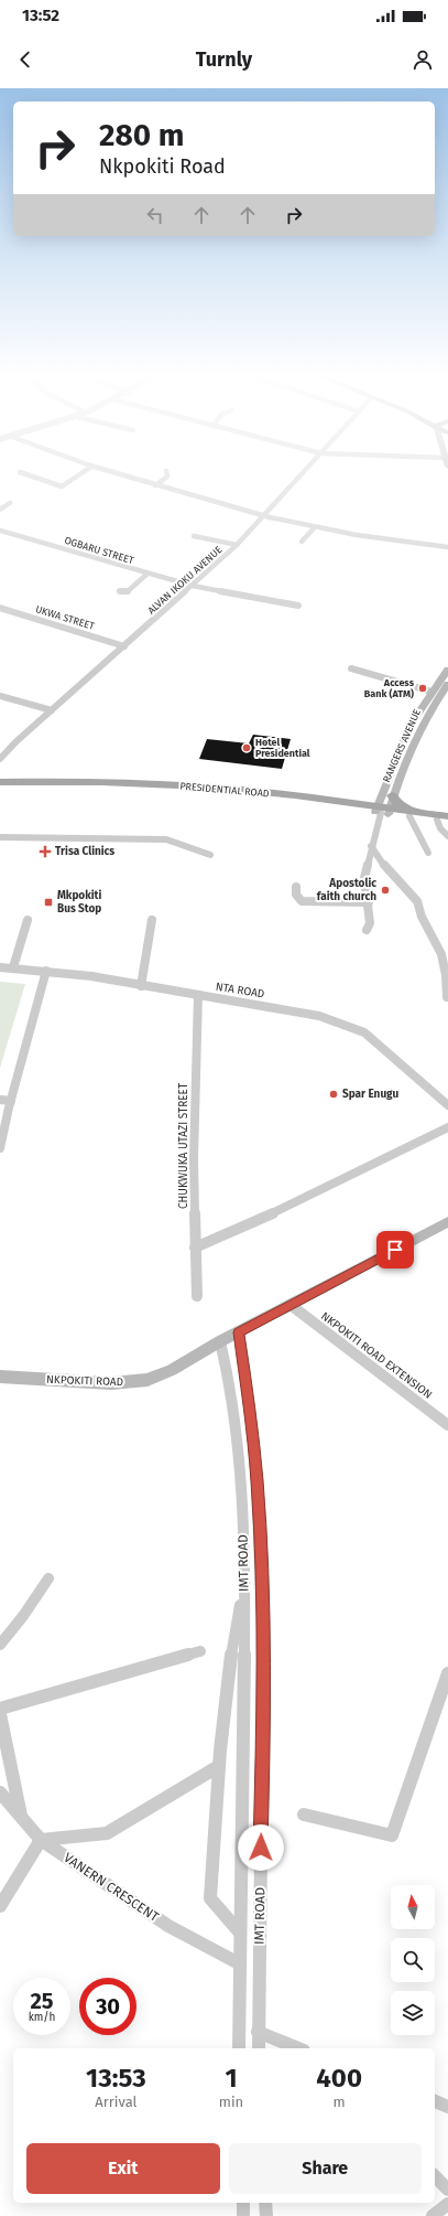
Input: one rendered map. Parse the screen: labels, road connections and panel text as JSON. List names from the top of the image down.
{
  "streets": {
    "main road": ["RANGERS AVENUE", "PRESIDENTIAL ROAD", "NKPOKITI ROAD"],
    "street": [
      "OGBARU STREET",
      "ALVAN IKOKU AVENUE",
      "UKWA STREET",
      "NTA ROAD",
      "CHUKWUKA UTAZI STREET",
      "NKPOKITI ROAD EXTENSION",
      "IMT ROAD",
      "VANERN CRESCENT"
    ]
  },
  "crossings": [
    ["OGBARU STREET", "ALVAN IKOKU AVENUE"],
    ["ALVAN IKOKU AVENUE", "UKWA STREET"],
    ["NTA ROAD", "CHUKWUKA UTAZI STREET"],
    ["NKPOKITI ROAD EXTENSION", "NKPOKITI ROAD"],
    ["NKPOKITI ROAD", "IMT ROAD"],
    ["IMT ROAD", "VANERN CRESCENT"]
  ],
  "places": {
    "other": [
      "Access Bank (ATM)",
      "Hotel Presidential",
      "Apostolic faith church",
      "Spar Enugu"
    ],
    "health": ["Trisa Clinics"],
    "transit": ["Mkpokiti Bus Stop"]
  },
  "north": "top",
  "page": {
    "status": "13:52",
    "header": "Turnly",
    "turn": ["280 m", "Nkpokiti Road"],
    "speed": "25 km/h",
    "limit": "30",
    "eta": [
      "13:53",
      "Arrival",
      "1",
      "min",
      "400",
      "m"
    ],
    "buttons": ["Exit", "Share"]
  }
}
